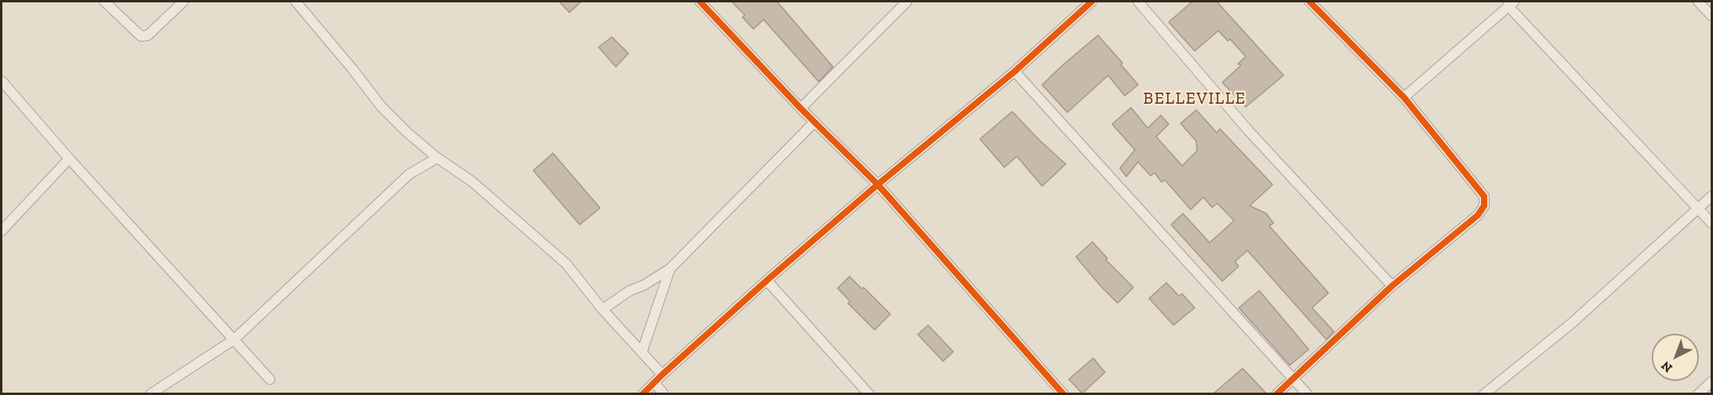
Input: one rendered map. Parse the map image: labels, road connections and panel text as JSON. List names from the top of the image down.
{
  "districts": ["BELLEVILLE"],
  "north": "bottom left"
}
